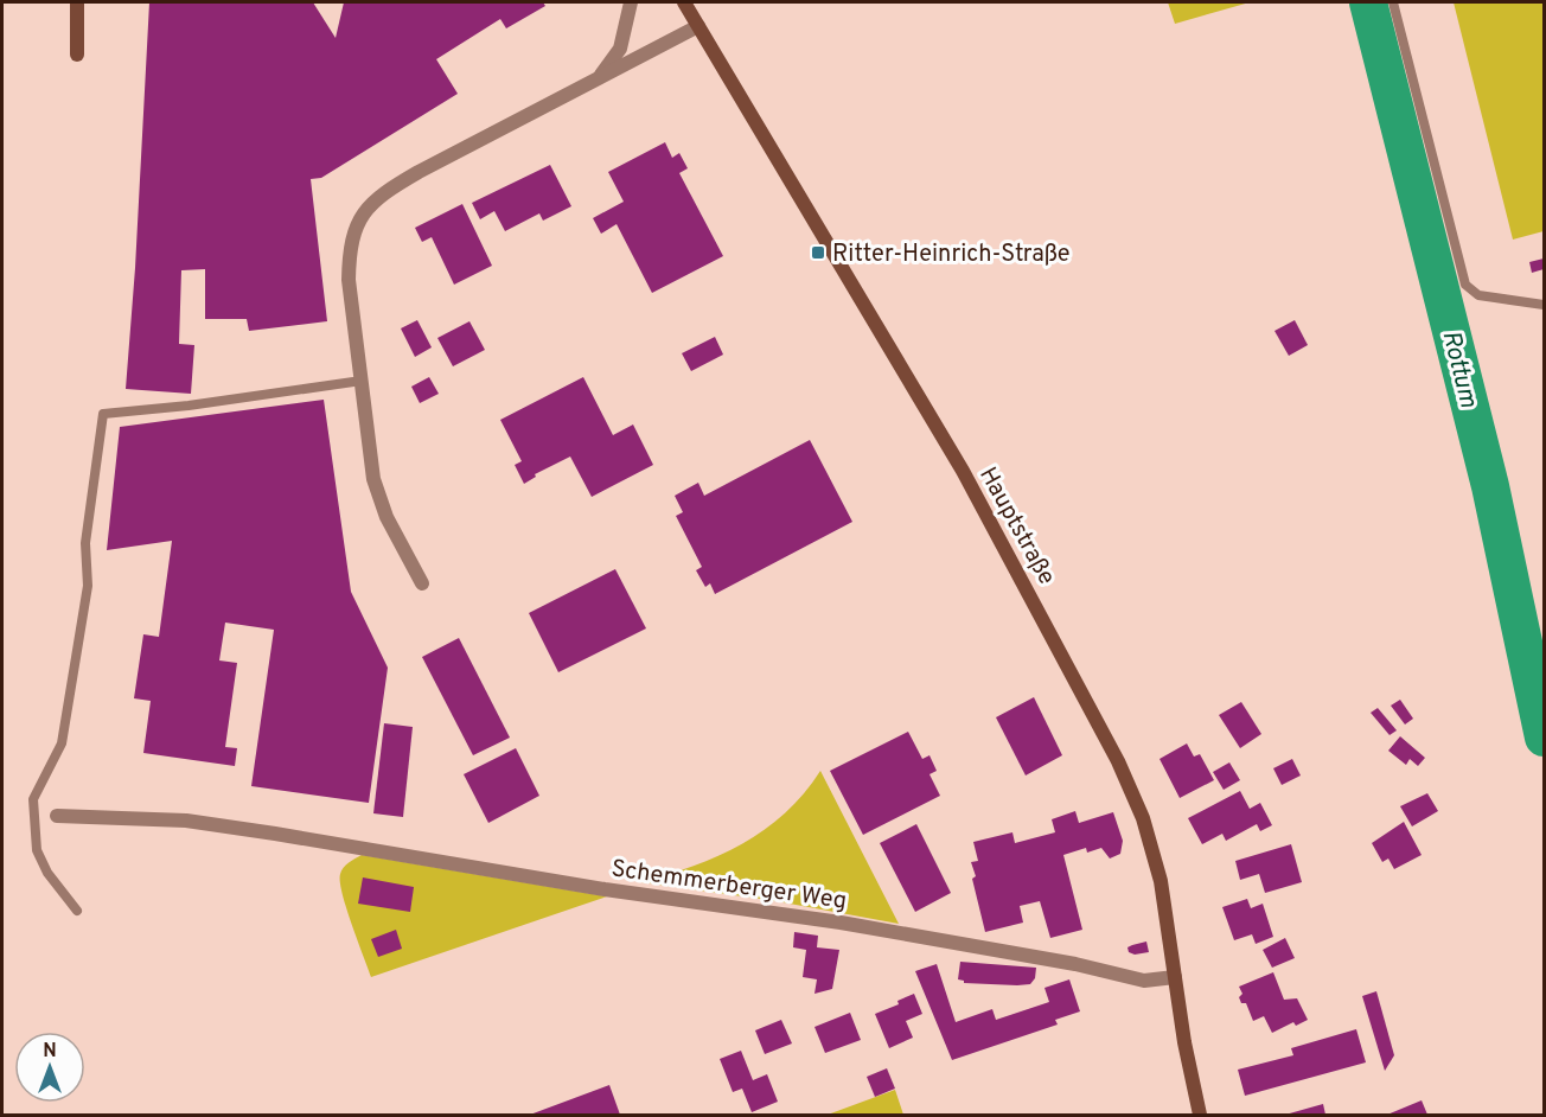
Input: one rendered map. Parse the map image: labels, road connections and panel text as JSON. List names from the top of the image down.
{
  "streets": {
    "main road": ["Hauptstraße"],
    "street": ["Schemmerberger Weg"]
  },
  "crossings": [
    ["Hauptstraße", "Schemmerberger Weg"]
  ],
  "water": ["Rottum"],
  "places": {
    "transit": ["Ritter-Heinrich-Straße"]
  },
  "north": "top"
}
